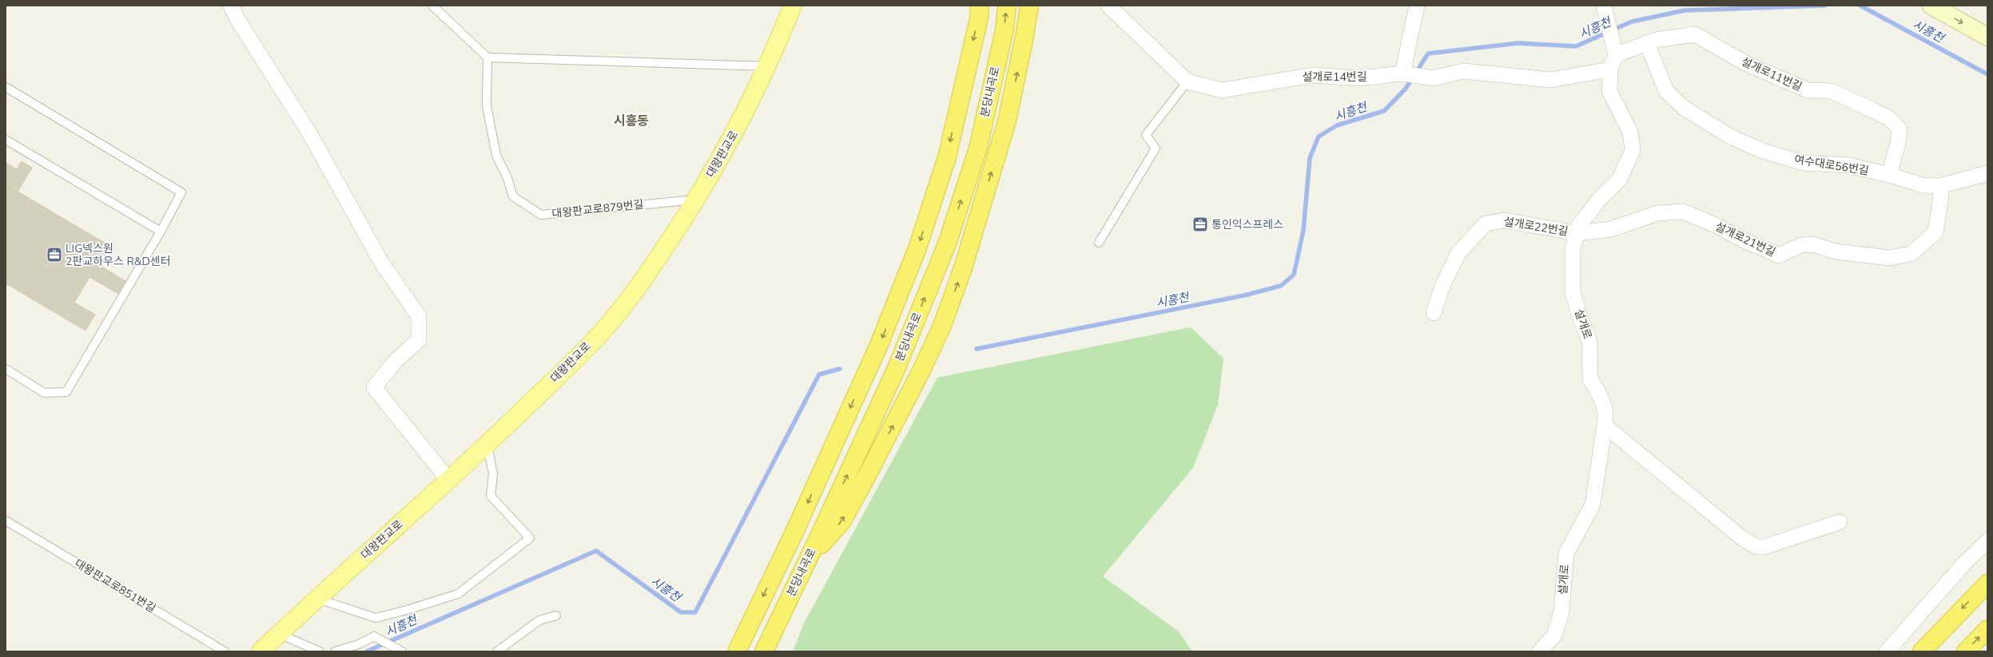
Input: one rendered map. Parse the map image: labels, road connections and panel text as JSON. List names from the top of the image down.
{
  "streets": {
    "highway": ["분당내곡로"],
    "main road": ["대왕판교로"],
    "street": [
      "설개로11번길",
      "설개로14번길",
      "여수대로56번길",
      "설개로22번길",
      "설개로21번길",
      "설개로"
    ],
    "lane": ["대왕판교로879번길", "대왕판교로851번길"]
  },
  "crossings": [
    ["설개로11번길", "여수대로56번길"],
    ["설개로11번길", "설개로"],
    ["설개로14번길", "설개로"],
    ["대왕판교로", "대왕판교로879번길"],
    ["여수대로56번길", "설개로21번길"],
    ["설개로22번길", "설개로21번길"],
    ["설개로22번길", "설개로"],
    ["설개로21번길", "설개로"]
  ],
  "districts": ["시흥동"],
  "water": ["시흥천"],
  "places": {
    "office": ["통인익스프레스", "LIG넥스원 2판교하우스 R&D센터"]
  }
}
